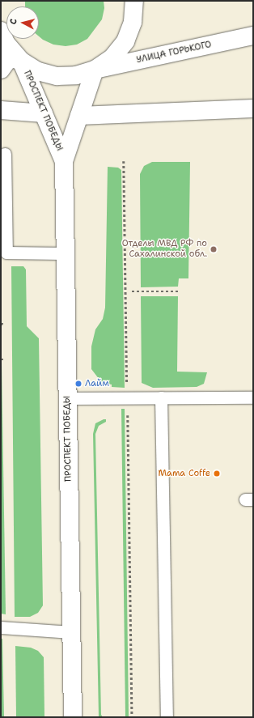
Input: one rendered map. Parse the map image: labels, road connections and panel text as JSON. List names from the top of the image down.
{
  "streets": {
    "main road": ["УЛИЦА ГОРЬКОГО", "ПРОСПЕКТ ПОБЕДЫ"]
  },
  "crossings": [
    ["УЛИЦА ГОРЬКОГО", "ПРОСПЕКТ ПОБЕДЫ"]
  ],
  "places": ["Отделы МВД РФ по Сахалинской обл.", "Лайм", "Mama Coffe"],
  "north": "left"
}
